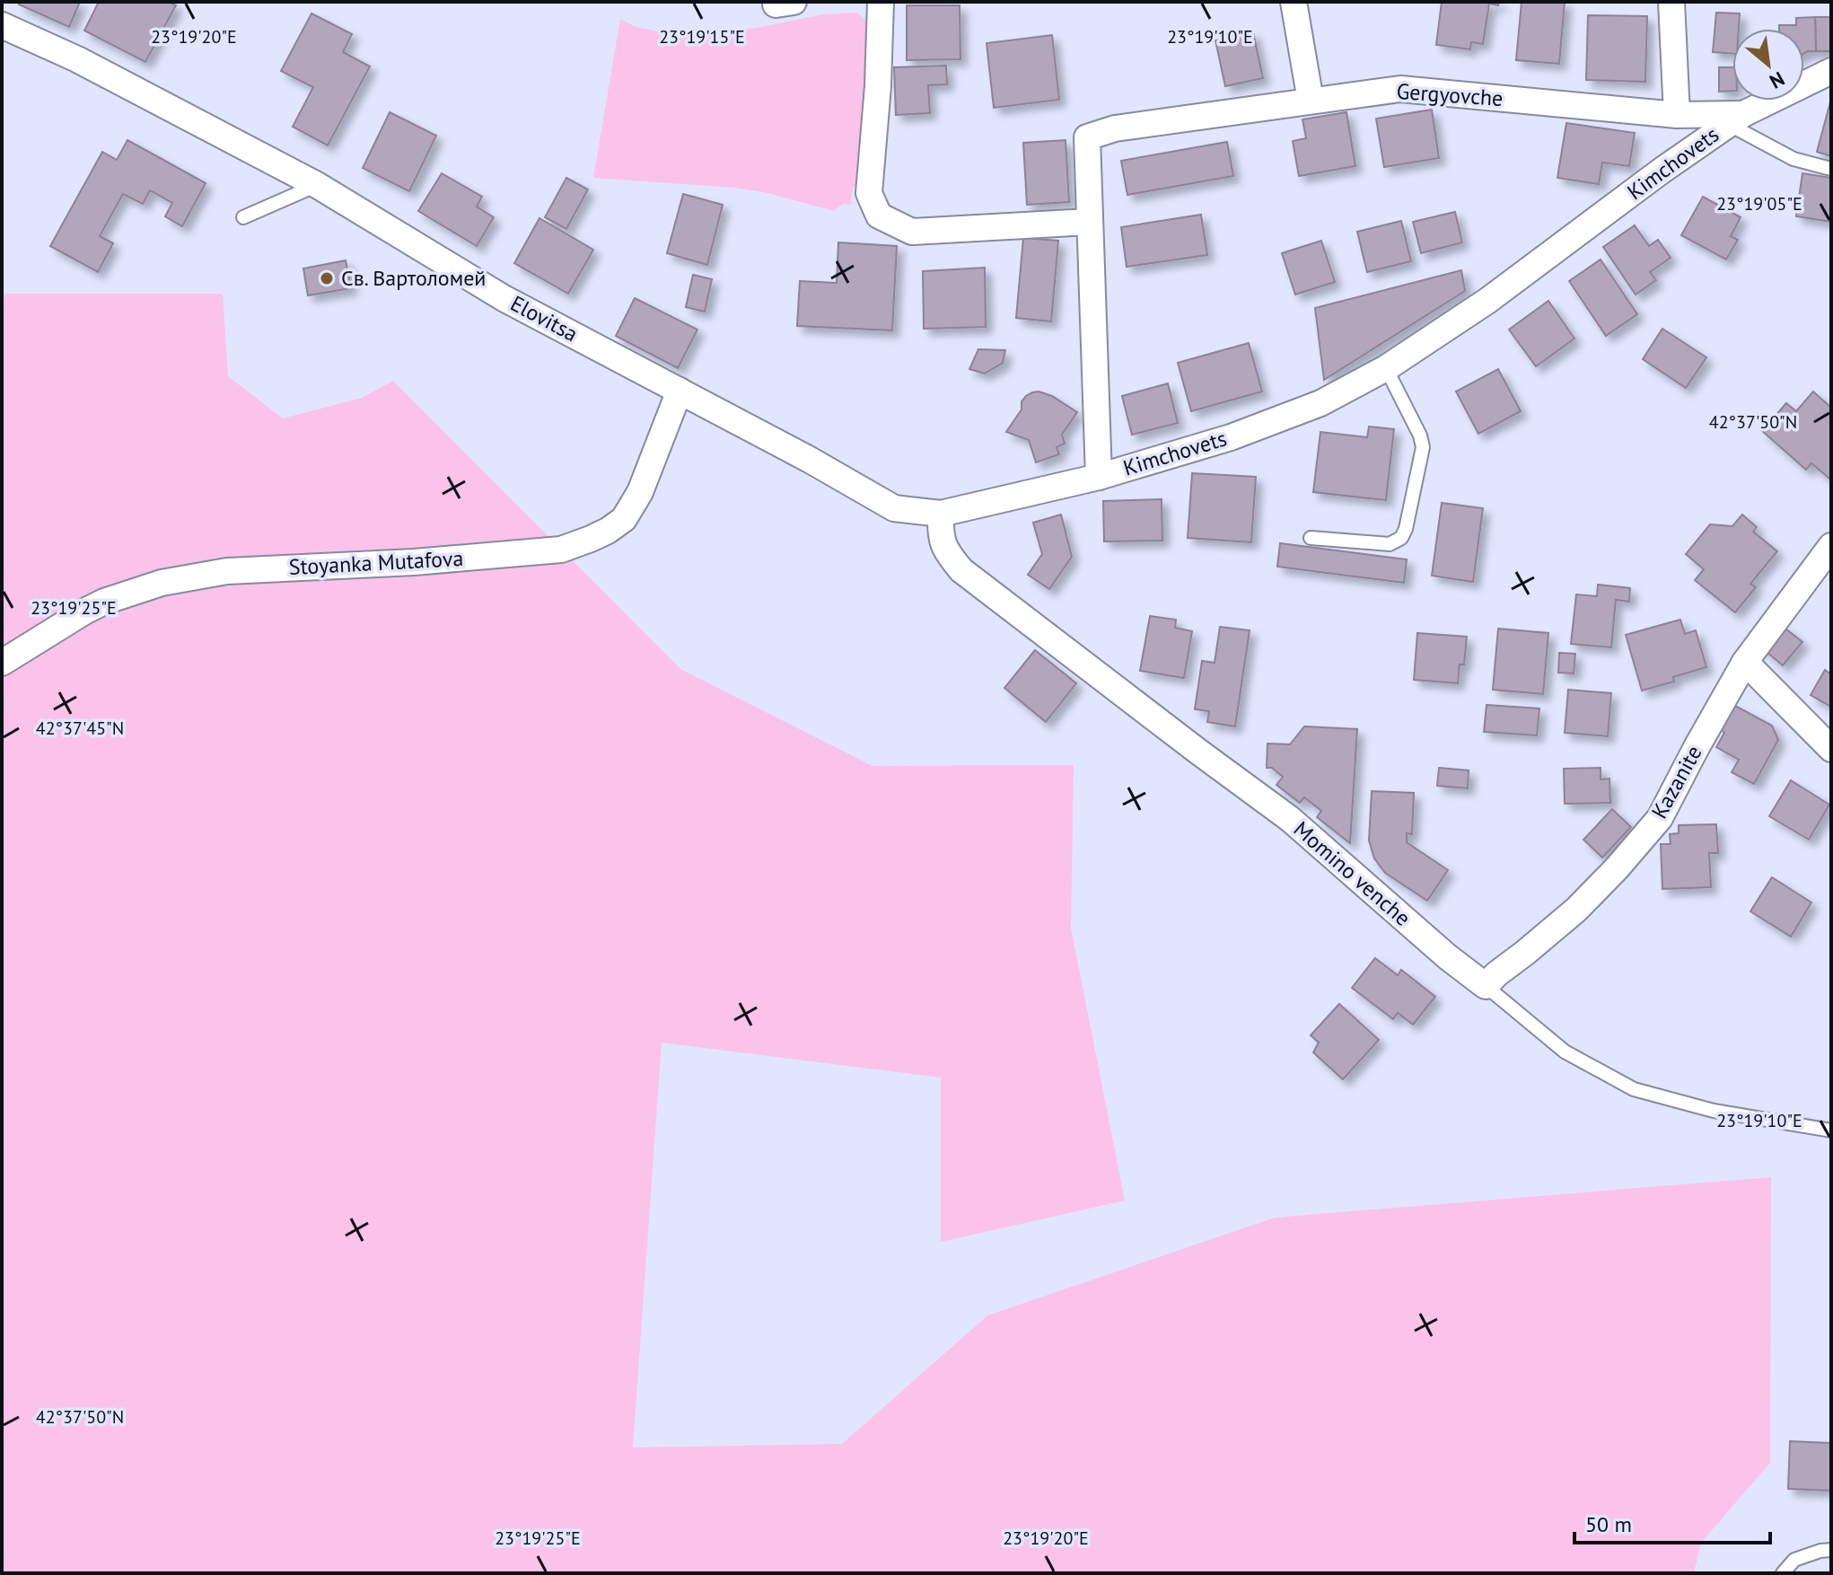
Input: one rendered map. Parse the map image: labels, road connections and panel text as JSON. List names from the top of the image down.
{
  "streets": {
    "street": [
      "Gergyovche",
      "Kimchovets",
      "Elovitsa",
      "Stoyanka Mutafova",
      "Kazanite",
      "Momino venche"
    ]
  },
  "crossings": [
    ["Gergyovche", "Kimchovets"],
    ["Kimchovets", "Elovitsa"],
    ["Elovitsa", "Stoyanka Mutafova"],
    ["Elovitsa", "Momino venche"],
    ["Kazanite", "Momino venche"]
  ],
  "places": ["Св. Вартоломей"],
  "scale_bar": "50 m",
  "north": "bottom right",
  "coordinates": [
    "23°19'20\"E",
    "23°19'15\"E",
    "23°19'10\"E",
    "23°19'05\"E",
    "42°37'50\"N",
    "23°19'25\"E",
    "42°37'45\"N"
  ]
}
